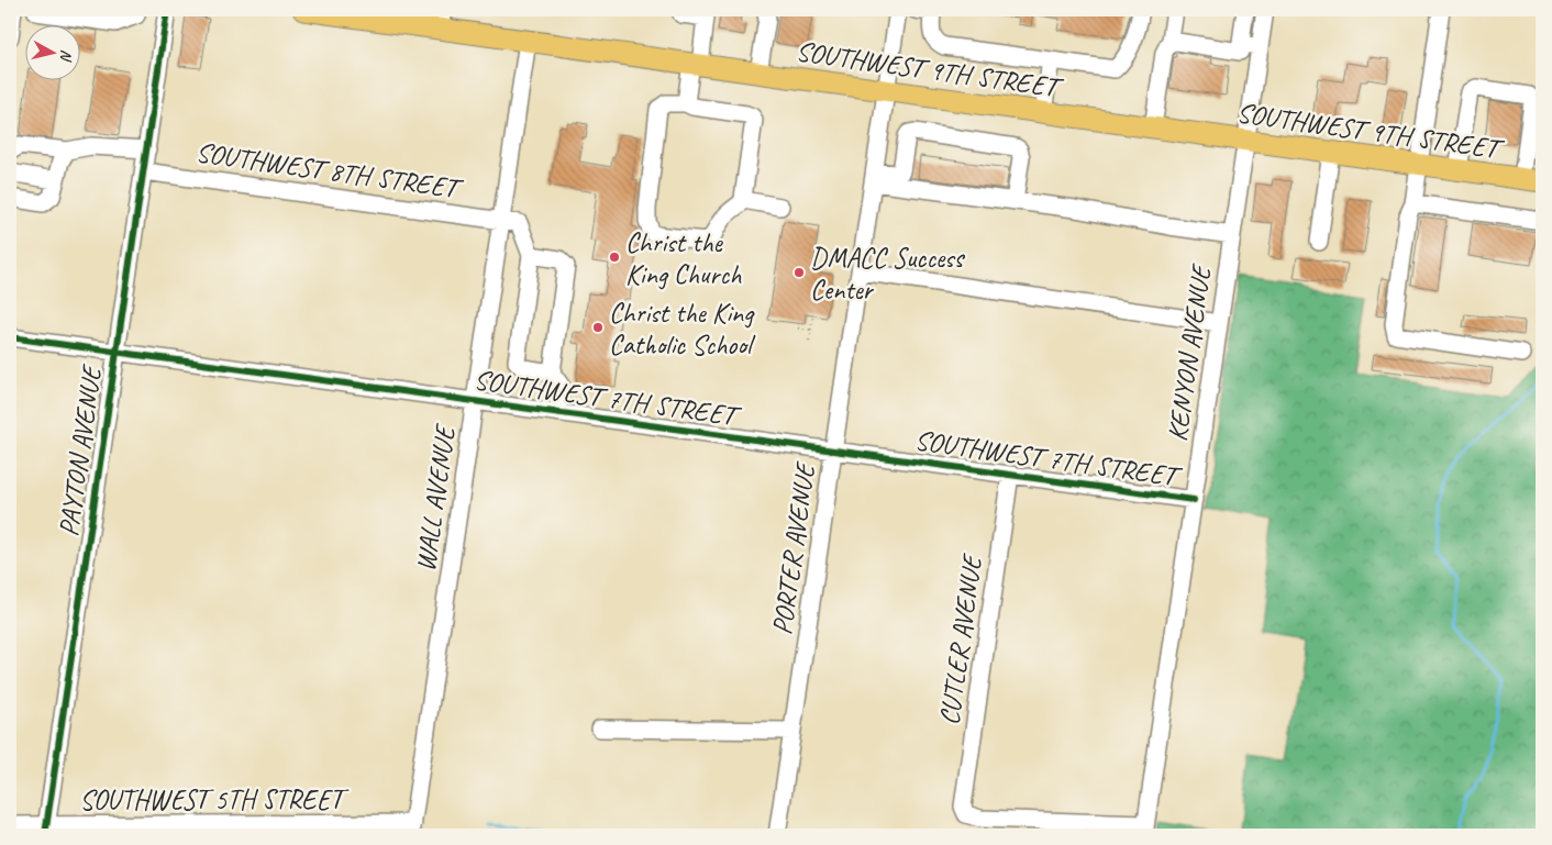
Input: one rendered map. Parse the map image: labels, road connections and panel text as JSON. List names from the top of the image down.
{
  "streets": {
    "main road": ["SOUTHWEST 9TH STREET"],
    "street": [
      "SOUTHWEST 8TH STREET",
      "KENYON AVENUE",
      "SOUTHWEST 7TH STREET",
      "PAYTON AVENUE",
      "WALL AVENUE",
      "PORTER AVENUE",
      "CUTLER AVENUE",
      "SOUTHWEST 5TH STREET"
    ]
  },
  "crossings": [
    ["SOUTHWEST 9TH STREET", "KENYON AVENUE"],
    ["SOUTHWEST 9TH STREET", "WALL AVENUE"],
    ["SOUTHWEST 9TH STREET", "PORTER AVENUE"],
    ["SOUTHWEST 8TH STREET", "PAYTON AVENUE"],
    ["SOUTHWEST 8TH STREET", "WALL AVENUE"],
    ["KENYON AVENUE", "SOUTHWEST 7TH STREET"],
    ["KENYON AVENUE", "CUTLER AVENUE"],
    ["SOUTHWEST 7TH STREET", "PAYTON AVENUE"],
    ["SOUTHWEST 7TH STREET", "WALL AVENUE"],
    ["SOUTHWEST 7TH STREET", "PORTER AVENUE"],
    ["SOUTHWEST 7TH STREET", "CUTLER AVENUE"],
    ["PAYTON AVENUE", "SOUTHWEST 5TH STREET"],
    ["WALL AVENUE", "SOUTHWEST 5TH STREET"]
  ],
  "places": ["Christ the King Church", "DMACC Success Center", "Christ the King Catholic School"],
  "north": "right"
}
